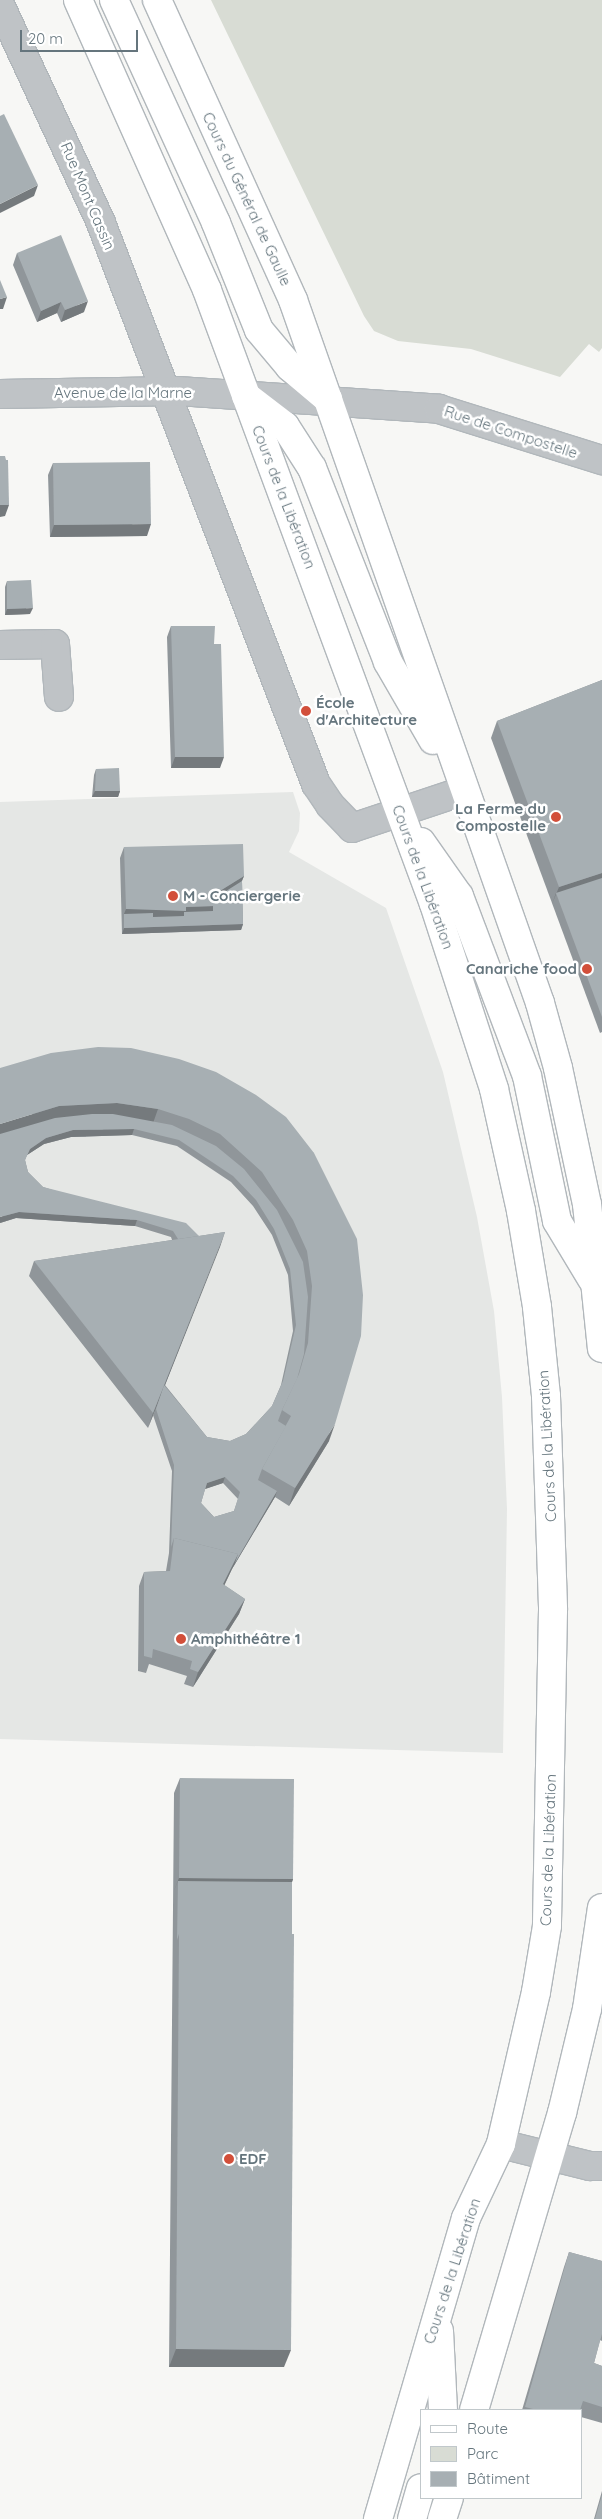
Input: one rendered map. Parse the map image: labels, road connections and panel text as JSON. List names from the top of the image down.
{
  "streets": {
    "main road": ["Cours du Général de Gaulle", "Cours de la Libération"],
    "street": ["Rue Mont Cassin", "Avenue de la Marne", "Rue de Compostelle"]
  },
  "crossings": [
    ["Rue Mont Cassin", "Avenue de la Marne"],
    ["Rue Mont Cassin", "Cours de la Libération"],
    ["Cours du Général de Gaulle", "Avenue de la Marne"],
    ["Cours du Général de Gaulle", "Rue de Compostelle"],
    ["Avenue de la Marne", "Rue de Compostelle"],
    ["Avenue de la Marne", "Cours de la Libération"]
  ],
  "places": [
    "École d'Architecture",
    "La Ferme du Compostelle",
    "M - Conciergerie",
    "Canariche food",
    "Amphithéâtre 1",
    "EDF"
  ],
  "legend": ["Route", "Parc", "Bâtiment"],
  "scale_bar": "20 m"
}
